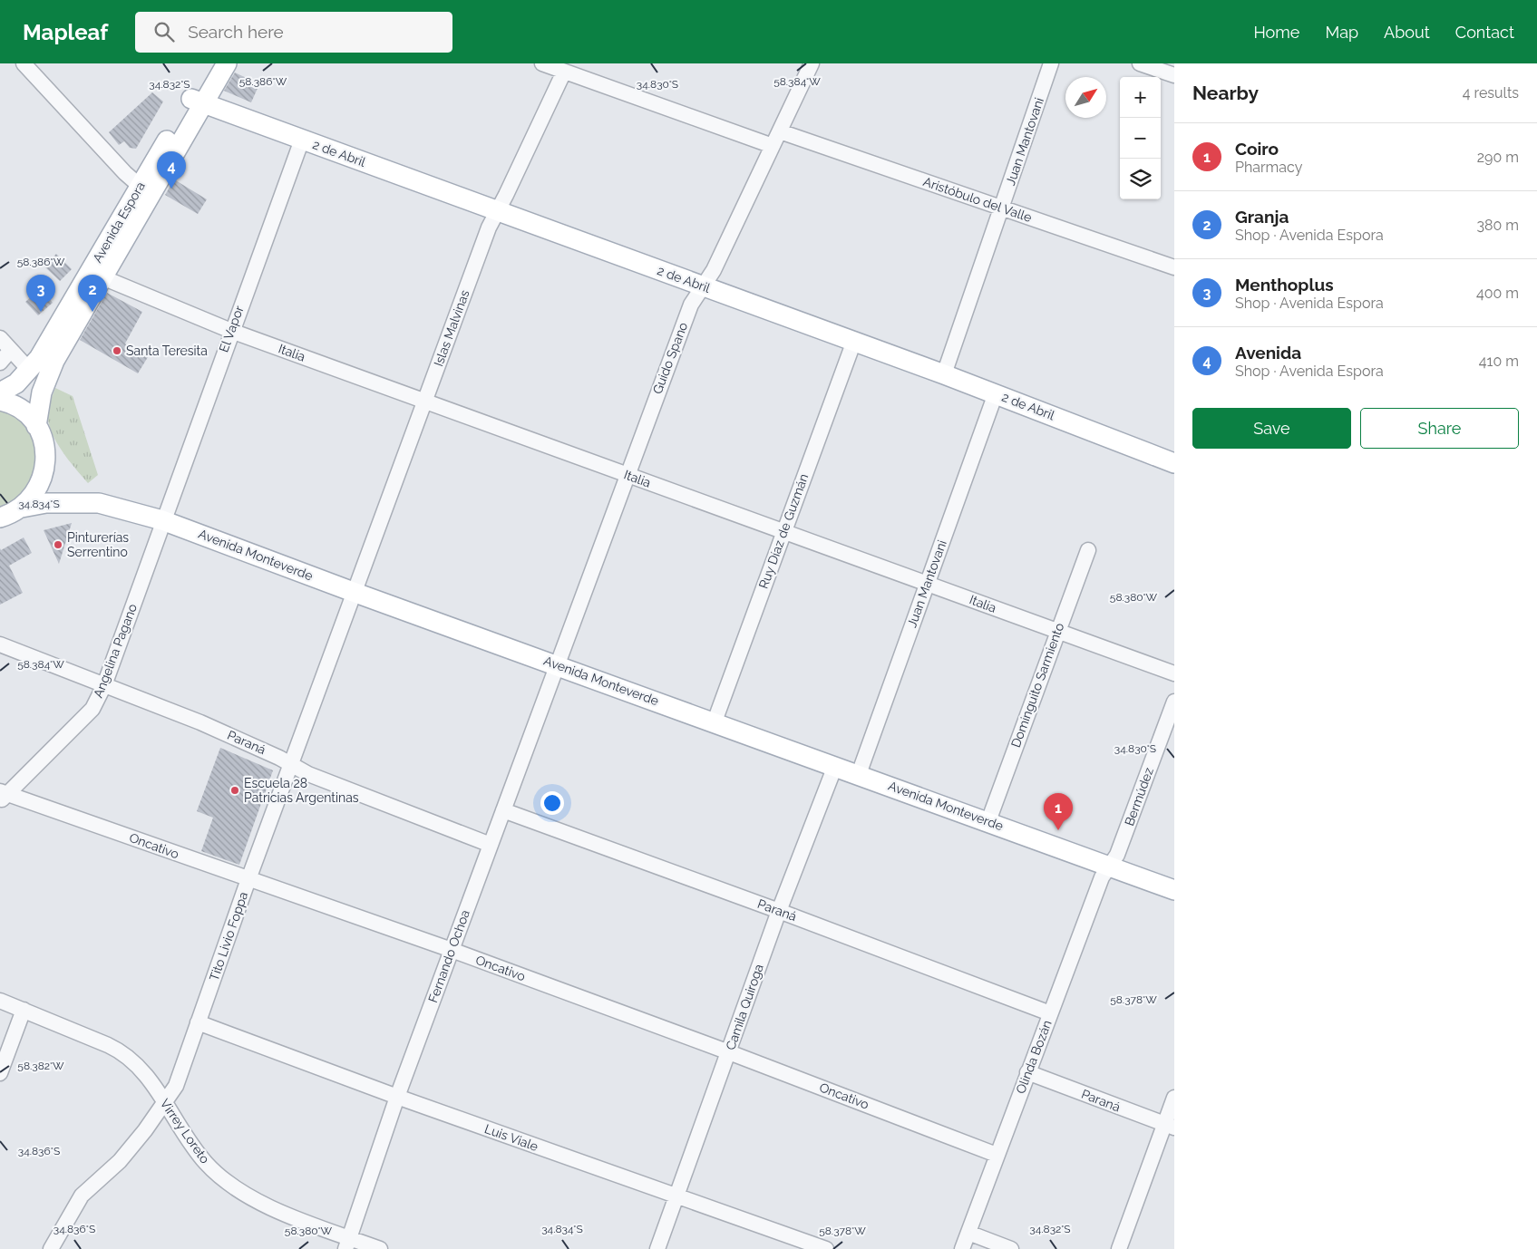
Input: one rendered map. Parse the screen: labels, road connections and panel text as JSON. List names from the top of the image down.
{
  "streets": {
    "main road": ["2 de Abril", "Avenida Espora", "Avenida Monteverde"],
    "street": [
      "Juan Mantovani",
      "Aristóbulo del Valle",
      "Islas Malvinas",
      "El Vapor",
      "Italia",
      "Guido Spano",
      "Ruy Díaz de Guzmán",
      "Angelina Pagano",
      "Dominguito Sarmiento",
      "Paraná",
      "Bermúdez",
      "Oncativo",
      "Tito Livio Foppa",
      "Fernando Ochoa",
      "Camila Quiroga",
      "Olinda Bozán",
      "Virrey Loreto",
      "Luis Viale"
    ]
  },
  "crossings": [
    ["Juan Mantovani", "2 de Abril"],
    ["Juan Mantovani", "Aristóbulo del Valle"],
    ["Juan Mantovani", "Italia"],
    ["Juan Mantovani", "Avenida Monteverde"],
    ["2 de Abril", "Avenida Espora"],
    ["2 de Abril", "Islas Malvinas"],
    ["2 de Abril", "El Vapor"],
    ["2 de Abril", "Guido Spano"],
    ["2 de Abril", "Ruy Díaz de Guzmán"],
    ["Aristóbulo del Valle", "Guido Spano"],
    ["Avenida Espora", "Italia"],
    ["Islas Malvinas", "Italia"],
    ["Islas Malvinas", "Avenida Monteverde"],
    ["Islas Malvinas", "Tito Livio Foppa"],
    ["El Vapor", "Italia"],
    ["El Vapor", "Avenida Monteverde"],
    ["El Vapor", "Angelina Pagano"],
    ["Italia", "Guido Spano"],
    ["Italia", "Ruy Díaz de Guzmán"],
    ["Italia", "Dominguito Sarmiento"],
    ["Guido Spano", "Avenida Monteverde"],
    ["Guido Spano", "Fernando Ochoa"],
    ["Ruy Díaz de Guzmán", "Avenida Monteverde"],
    ["Avenida Monteverde", "Angelina Pagano"],
    ["Avenida Monteverde", "Dominguito Sarmiento"],
    ["Avenida Monteverde", "Bermúdez"],
    ["Avenida Monteverde", "Tito Livio Foppa"],
    ["Avenida Monteverde", "Fernando Ochoa"],
    ["Avenida Monteverde", "Camila Quiroga"],
    ["Avenida Monteverde", "Olinda Bozán"],
    ["Angelina Pagano", "Paraná"],
    ["Angelina Pagano", "Oncativo"],
    ["Paraná", "Tito Livio Foppa"],
    ["Paraná", "Fernando Ochoa"],
    ["Paraná", "Camila Quiroga"],
    ["Paraná", "Olinda Bozán"],
    ["Bermúdez", "Olinda Bozán"],
    ["Oncativo", "Tito Livio Foppa"],
    ["Oncativo", "Fernando Ochoa"],
    ["Oncativo", "Camila Quiroga"],
    ["Oncativo", "Olinda Bozán"],
    ["Tito Livio Foppa", "Virrey Loreto"],
    ["Tito Livio Foppa", "Luis Viale"],
    ["Fernando Ochoa", "Virrey Loreto"],
    ["Fernando Ochoa", "Luis Viale"],
    ["Camila Quiroga", "Luis Viale"]
  ],
  "places": ["Santa Teresita", "Pinturerías Serrentino", "Escuela 28 Patricias Argentinas"],
  "north": "top right",
  "page": {
    "header": "Mapleaf",
    "search": "Search here",
    "nav": [
      "Home",
      "Map",
      "About",
      "Contact"
    ],
    "heading": ["Nearby", "4 results"],
    "map_buttons": ["+", "−"],
    "list": [
      {
        "mark": "1",
        "name": "Coiro",
        "note": "Pharmacy",
        "value": "290 m"
      },
      {
        "mark": "2",
        "name": "Granja",
        "note": "Shop · Avenida Espora",
        "value": "380 m"
      },
      {
        "mark": "3",
        "name": "Menthoplus",
        "note": "Shop · Avenida Espora",
        "value": "400 m"
      },
      {
        "mark": "4",
        "name": "Avenida",
        "note": "Shop · Avenida Espora",
        "value": "410 m"
      }
    ],
    "pins": [
      "4",
      "2",
      "3",
      "1"
    ],
    "buttons": ["Save", "Share"]
  },
  "coordinates": [
    "58.386°W",
    "58.384°W",
    "34.832°S",
    "34.830°S",
    "34.834°S",
    "58.380°W",
    "58.378°W",
    "58.382°W",
    "34.836°S"
  ]
}
